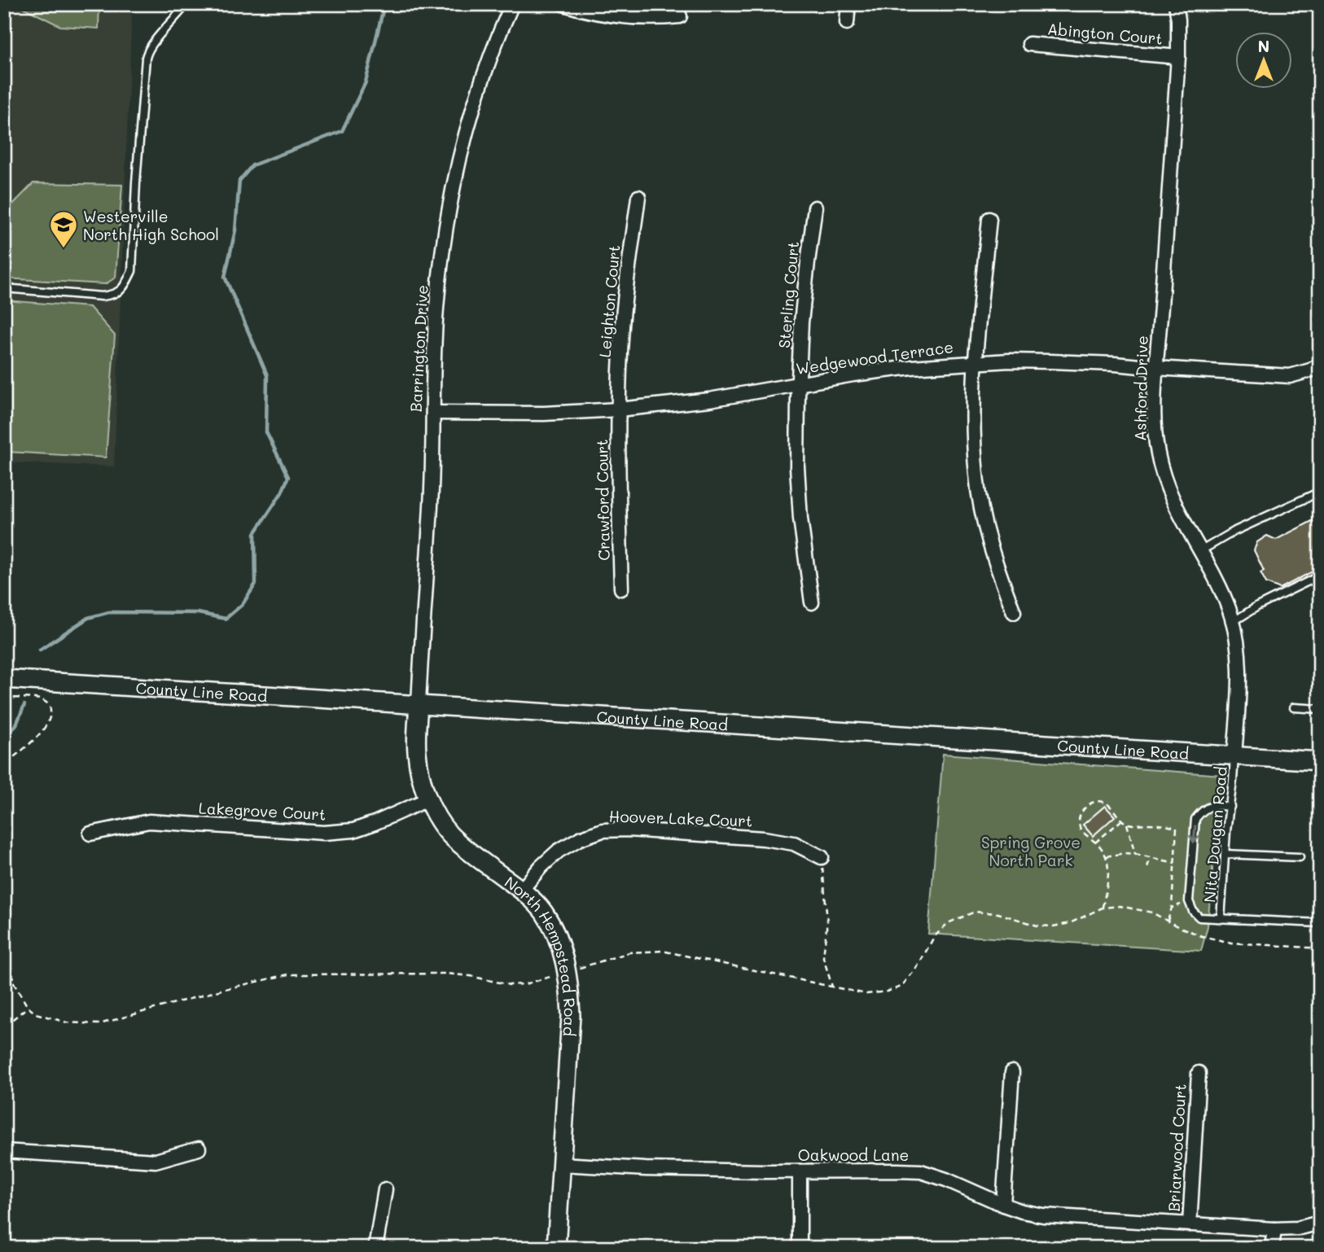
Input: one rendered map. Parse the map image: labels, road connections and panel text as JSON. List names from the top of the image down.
{
  "streets": {
    "main road": ["County Line Road", "North Hempstead Road"],
    "street": [
      "Abington Court",
      "Sterling Court",
      "Leighton Court",
      "Barrington Drive",
      "Wedgewood Terrace",
      "Ashford Drive",
      "Crawford Court",
      "Lakegrove Court",
      "Hoover Lake Court",
      "Briarwood Court",
      "Oakwood Lane"
    ],
    "lane": ["Nita Dougan Road"]
  },
  "crossings": [
    ["Abington Court", "Ashford Drive"],
    ["Sterling Court", "Wedgewood Terrace"],
    ["Leighton Court", "Wedgewood Terrace"],
    ["Leighton Court", "Crawford Court"],
    ["Barrington Drive", "Wedgewood Terrace"],
    ["Barrington Drive", "County Line Road"],
    ["Barrington Drive", "North Hempstead Road"],
    ["Wedgewood Terrace", "Ashford Drive"],
    ["Wedgewood Terrace", "Crawford Court"],
    ["Ashford Drive", "County Line Road"],
    ["Ashford Drive", "Nita Dougan Road"],
    ["County Line Road", "Nita Dougan Road"],
    ["County Line Road", "North Hempstead Road"],
    ["Lakegrove Court", "North Hempstead Road"],
    ["Hoover Lake Court", "North Hempstead Road"],
    ["North Hempstead Road", "Oakwood Lane"],
    ["Briarwood Court", "Oakwood Lane"]
  ],
  "parks": ["Spring Grove North Park"],
  "places": {
    "school or university": ["Westerville North High School"]
  },
  "north": "top"
}
